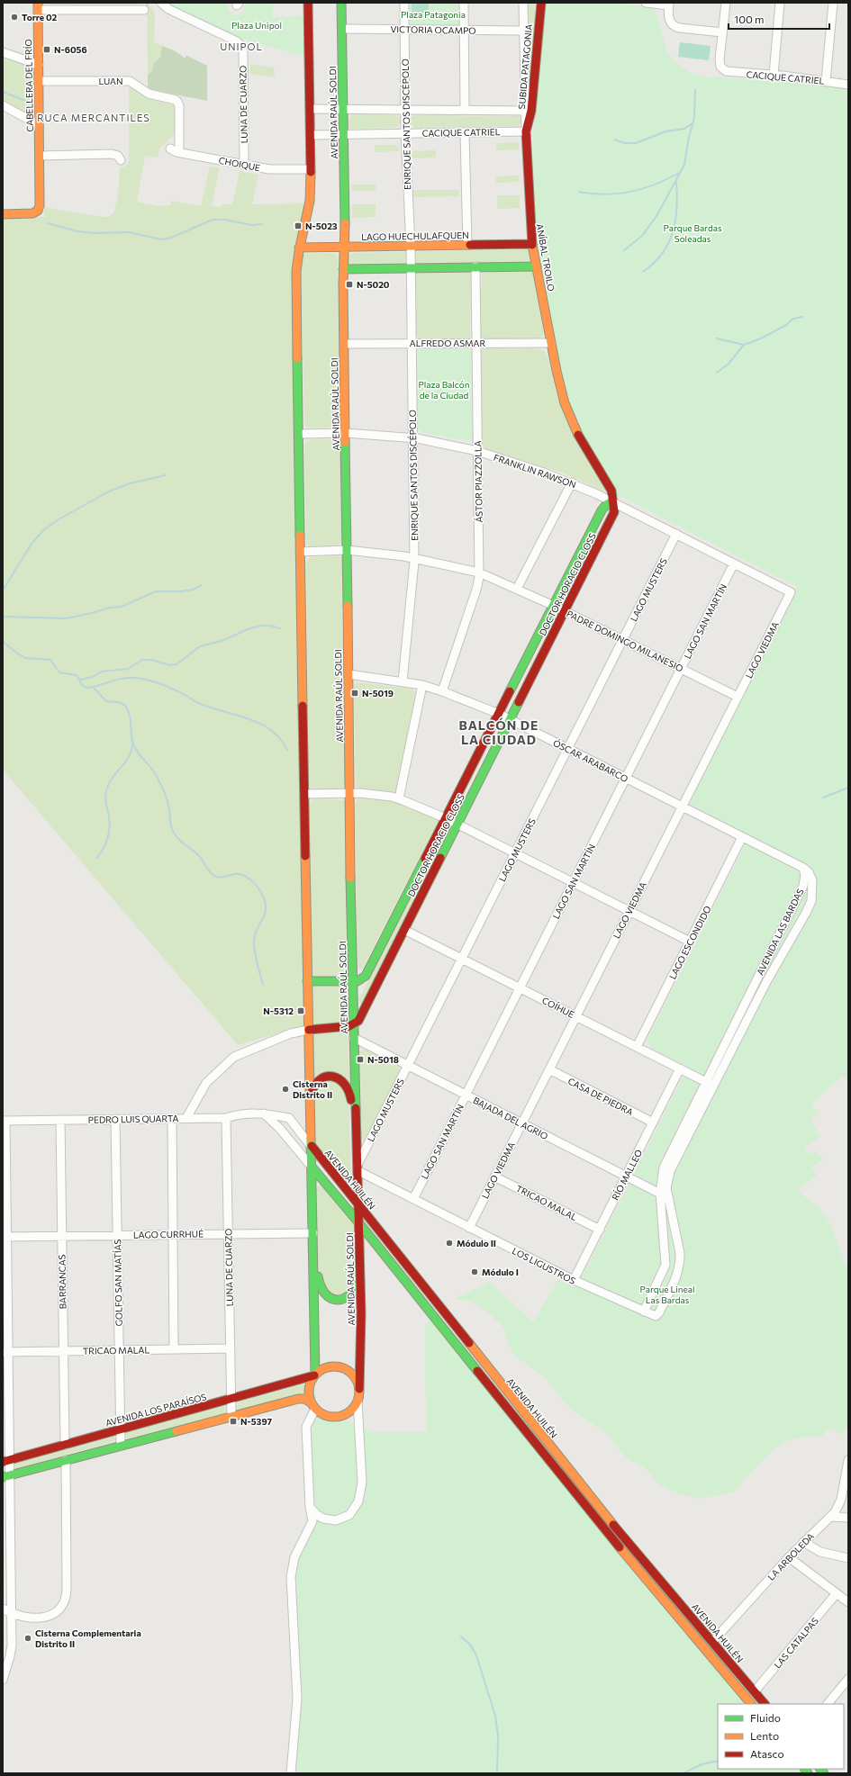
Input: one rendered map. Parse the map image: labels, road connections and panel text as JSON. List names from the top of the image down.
{
  "streets": {
    "main road": [
      "SUBIDA PATAGONIA",
      "CABELLERA DEL FRÍO",
      "AVENIDA RAÚL SOLDI",
      "LAGO HUECHULAFQUEN",
      "ANÍBAL TROILO",
      "DOCTOR HORACIO CLOSS",
      "AVENIDA HUILÉN",
      "AVENIDA LOS PARAÍSOS"
    ],
    "street": [
      "VICTORIA OCAMPO",
      "CACIQUE CATRIEL",
      "LUAN",
      "LUNA DE CUARZO",
      "ENRIQUE SANTOS DISCÉPOLO",
      "CHOIQUE",
      "ALFREDO ASMAR",
      "FRANKLIN RAWSON",
      "ÁSTOR PIAZZOLLA",
      "LAGO MUSTERS",
      "LAGO SAN MARTÍN",
      "PADRE DOMINGO MILANESIO",
      "LAGO VIEDMA",
      "ÓSCAR ARABARCO",
      "AVENIDA LAS BARDAS",
      "LAGO ESCONDIDO",
      "COÍHUE",
      "CASA DE PIEDRA",
      "BAJADA DEL AGRIO",
      "PEDRO LUIS QUARTA",
      "RÍO MALLEO",
      "TRICAO MALAL",
      "LAGO CURRHUÉ",
      "LOS LIGUSTROS",
      "BARRANCAS",
      "GOLFO SAN MATÍAS",
      "LA ARBOLEDA",
      "LAS CATALPAS"
    ]
  },
  "crossings": [
    ["VICTORIA OCAMPO", "AVENIDA RAÚL SOLDI"],
    ["VICTORIA OCAMPO", "ENRIQUE SANTOS DISCÉPOLO"],
    ["VICTORIA OCAMPO", "ANÍBAL TROILO"],
    ["SUBIDA PATAGONIA", "CACIQUE CATRIEL"],
    ["SUBIDA PATAGONIA", "ANÍBAL TROILO"],
    ["CACIQUE CATRIEL", "AVENIDA RAÚL SOLDI"],
    ["CACIQUE CATRIEL", "ENRIQUE SANTOS DISCÉPOLO"],
    ["CACIQUE CATRIEL", "ANÍBAL TROILO"],
    ["LUAN", "CABELLERA DEL FRÍO"],
    ["LUAN", "CHOIQUE"],
    ["LUNA DE CUARZO", "CHOIQUE"],
    ["LUNA DE CUARZO", "PEDRO LUIS QUARTA"],
    ["LUNA DE CUARZO", "TRICAO MALAL"],
    ["LUNA DE CUARZO", "LAGO CURRHUÉ"],
    ["LUNA DE CUARZO", "AVENIDA LOS PARAÍSOS"],
    ["AVENIDA RAÚL SOLDI", "LAGO HUECHULAFQUEN"],
    ["AVENIDA RAÚL SOLDI", "ALFREDO ASMAR"],
    ["AVENIDA RAÚL SOLDI", "FRANKLIN RAWSON"],
    ["AVENIDA RAÚL SOLDI", "DOCTOR HORACIO CLOSS"],
    ["AVENIDA RAÚL SOLDI", "LAGO MUSTERS"],
    ["AVENIDA RAÚL SOLDI", "PADRE DOMINGO MILANESIO"],
    ["AVENIDA RAÚL SOLDI", "ÓSCAR ARABARCO"],
    ["AVENIDA RAÚL SOLDI", "BAJADA DEL AGRIO"],
    ["AVENIDA RAÚL SOLDI", "AVENIDA HUILÉN"],
    ["AVENIDA RAÚL SOLDI", "LOS LIGUSTROS"],
    ["AVENIDA RAÚL SOLDI", "AVENIDA LOS PARAÍSOS"],
    ["ENRIQUE SANTOS DISCÉPOLO", "LAGO HUECHULAFQUEN"],
    ["ENRIQUE SANTOS DISCÉPOLO", "ALFREDO ASMAR"],
    ["ENRIQUE SANTOS DISCÉPOLO", "FRANKLIN RAWSON"],
    ["ENRIQUE SANTOS DISCÉPOLO", "PADRE DOMINGO MILANESIO"],
    ["ENRIQUE SANTOS DISCÉPOLO", "ÓSCAR ARABARCO"],
    ["LAGO HUECHULAFQUEN", "ANÍBAL TROILO"],
    ["ANÍBAL TROILO", "ALFREDO ASMAR"],
    ["ANÍBAL TROILO", "FRANKLIN RAWSON"],
    ["ANÍBAL TROILO", "DOCTOR HORACIO CLOSS"],
    ["ALFREDO ASMAR", "ÁSTOR PIAZZOLLA"],
    ["FRANKLIN RAWSON", "ÁSTOR PIAZZOLLA"],
    ["FRANKLIN RAWSON", "DOCTOR HORACIO CLOSS"],
    ["FRANKLIN RAWSON", "LAGO MUSTERS"],
    ["FRANKLIN RAWSON", "LAGO SAN MARTÍN"],
    ["FRANKLIN RAWSON", "LAGO VIEDMA"],
    ["ÁSTOR PIAZZOLLA", "PADRE DOMINGO MILANESIO"],
    ["ÁSTOR PIAZZOLLA", "ÓSCAR ARABARCO"],
    ["DOCTOR HORACIO CLOSS", "PADRE DOMINGO MILANESIO"],
    ["DOCTOR HORACIO CLOSS", "ÓSCAR ARABARCO"],
    ["DOCTOR HORACIO CLOSS", "COÍHUE"],
    ["LAGO MUSTERS", "PADRE DOMINGO MILANESIO"],
    ["LAGO MUSTERS", "ÓSCAR ARABARCO"],
    ["LAGO MUSTERS", "COÍHUE"],
    ["LAGO MUSTERS", "BAJADA DEL AGRIO"],
    ["LAGO MUSTERS", "LOS LIGUSTROS"],
    ["LAGO SAN MARTÍN", "PADRE DOMINGO MILANESIO"],
    ["LAGO SAN MARTÍN", "ÓSCAR ARABARCO"],
    ["LAGO SAN MARTÍN", "COÍHUE"],
    ["LAGO SAN MARTÍN", "BAJADA DEL AGRIO"],
    ["LAGO SAN MARTÍN", "LOS LIGUSTROS"],
    ["PADRE DOMINGO MILANESIO", "LAGO VIEDMA"],
    ["LAGO VIEDMA", "ÓSCAR ARABARCO"],
    ["LAGO VIEDMA", "COÍHUE"],
    ["LAGO VIEDMA", "CASA DE PIEDRA"],
    ["LAGO VIEDMA", "BAJADA DEL AGRIO"],
    ["LAGO VIEDMA", "TRICAO MALAL"],
    ["LAGO VIEDMA", "LOS LIGUSTROS"],
    ["ÓSCAR ARABARCO", "AVENIDA LAS BARDAS"],
    ["ÓSCAR ARABARCO", "LAGO ESCONDIDO"],
    ["AVENIDA LAS BARDAS", "COÍHUE"],
    ["AVENIDA LAS BARDAS", "BAJADA DEL AGRIO"],
    ["AVENIDA LAS BARDAS", "LOS LIGUSTROS"],
    ["LAGO ESCONDIDO", "COÍHUE"],
    ["COÍHUE", "RÍO MALLEO"],
    ["CASA DE PIEDRA", "RÍO MALLEO"],
    ["BAJADA DEL AGRIO", "RÍO MALLEO"],
    ["PEDRO LUIS QUARTA", "AVENIDA HUILÉN"],
    ["PEDRO LUIS QUARTA", "BARRANCAS"],
    ["PEDRO LUIS QUARTA", "GOLFO SAN MATÍAS"],
    ["RÍO MALLEO", "TRICAO MALAL"],
    ["RÍO MALLEO", "LOS LIGUSTROS"],
    ["AVENIDA HUILÉN", "LA ARBOLEDA"],
    ["AVENIDA HUILÉN", "LAS CATALPAS"],
    ["TRICAO MALAL", "BARRANCAS"],
    ["TRICAO MALAL", "GOLFO SAN MATÍAS"],
    ["LAGO CURRHUÉ", "BARRANCAS"],
    ["LAGO CURRHUÉ", "GOLFO SAN MATÍAS"],
    ["BARRANCAS", "AVENIDA LOS PARAÍSOS"],
    ["GOLFO SAN MATÍAS", "AVENIDA LOS PARAÍSOS"]
  ],
  "districts": ["UNIPOL", "RUCA MERCANTILES", "BALCÓN DE LA CIUDAD"],
  "parks": [
    "Plaza Patagonia",
    "Plaza Unipol",
    "Parque Bardas Soleadas",
    "Plaza Balcón de la Ciudad",
    "Parque Lineal Las Bardas"
  ],
  "places": {
    "other": [
      "Torre 02",
      "Cisterna Distrito II",
      "Módulo II",
      "Módulo I",
      "Cisterna Complementaria Distrito II"
    ],
    "transit": [
      "N-6056",
      "N-5023",
      "N-5020",
      "N-5019",
      "N-5312",
      "N-5018",
      "N-5397"
    ]
  },
  "legend": ["Fluido", "Lento", "Atasco"],
  "scale_bar": "100 m"
}
